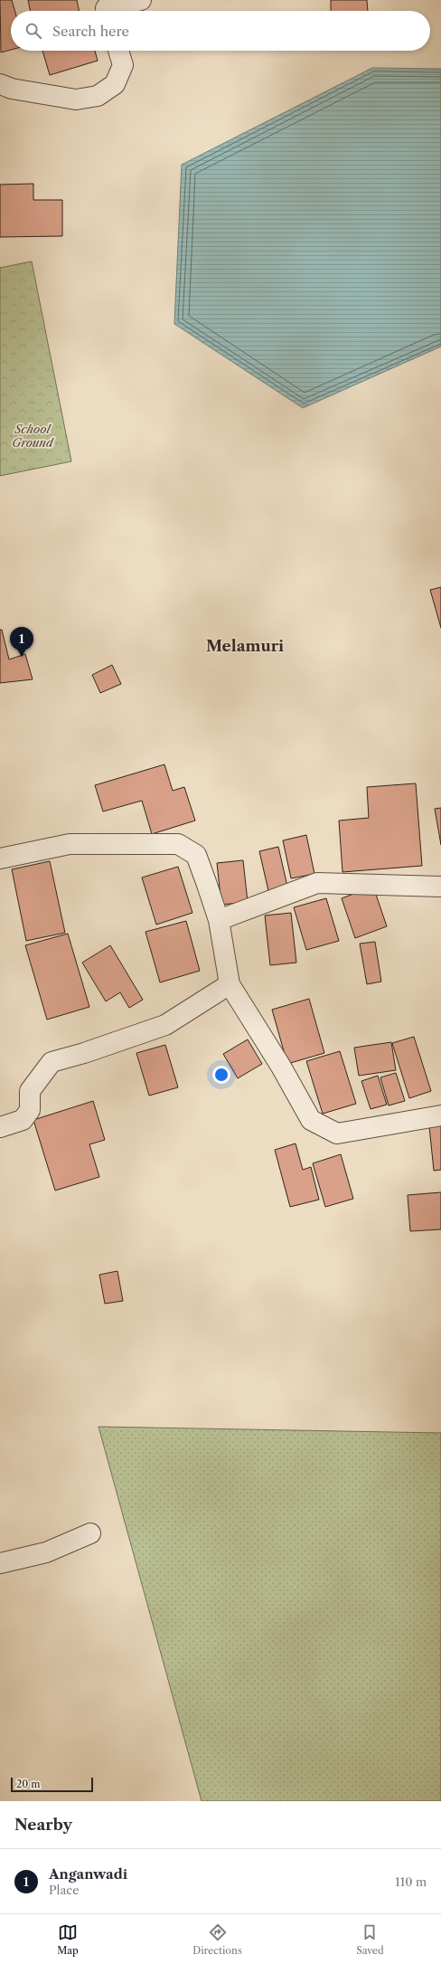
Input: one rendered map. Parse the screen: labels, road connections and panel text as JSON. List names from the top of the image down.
{
  "districts": ["Melamuri"],
  "parks": ["School Ground"],
  "scale_bar": "20 m",
  "page": {
    "search": "Search here",
    "pins": "1",
    "scale": "20 m",
    "heading": "Nearby",
    "list": [
      {
        "mark": "1",
        "name": "Anganwadi",
        "note": "Place",
        "value": "110 m"
      }
    ],
    "nav": ["Map", "Directions", "Saved"]
  }
}
